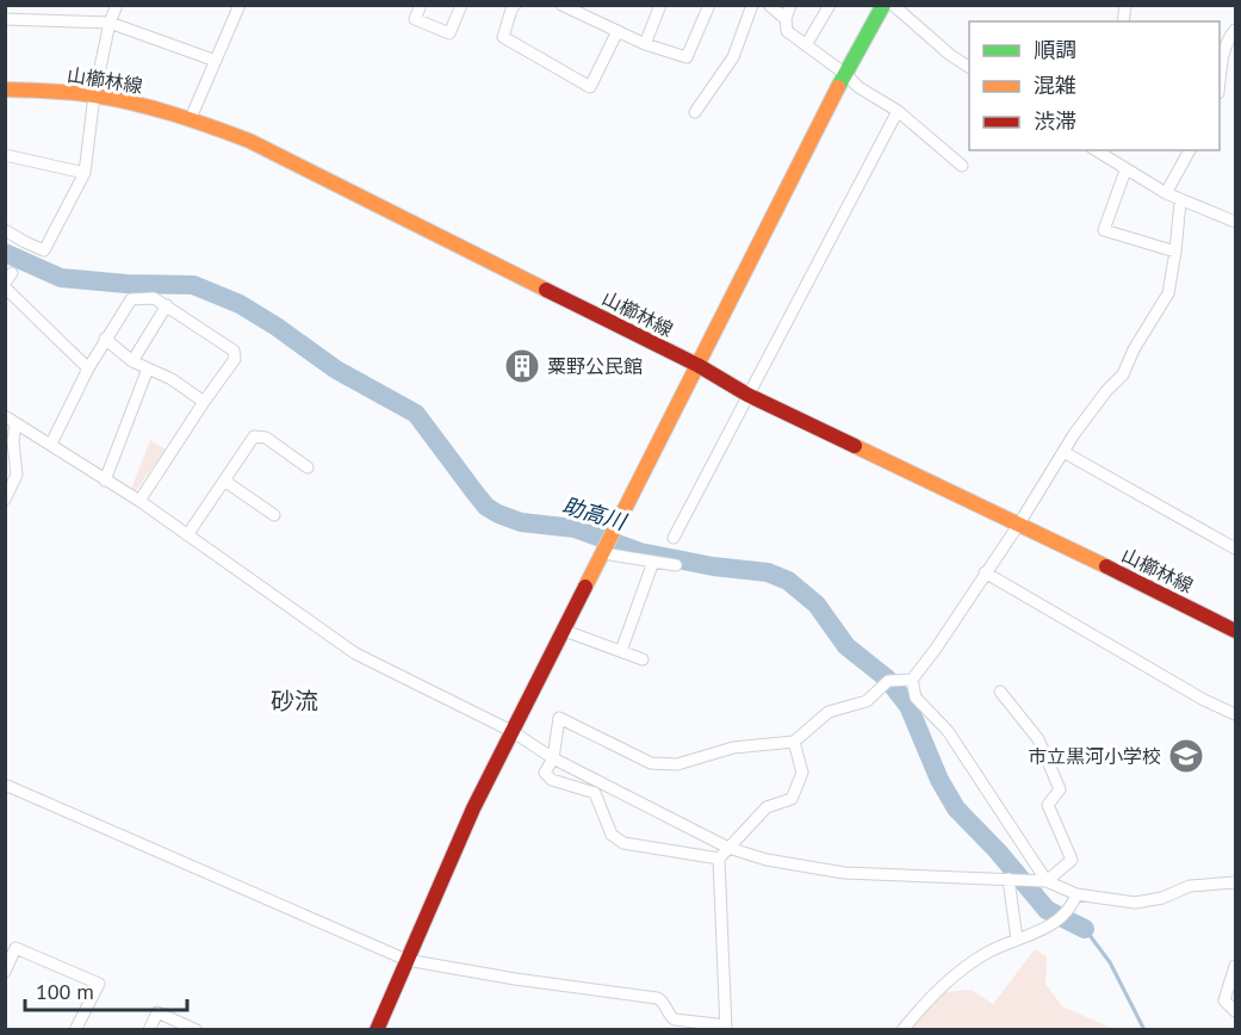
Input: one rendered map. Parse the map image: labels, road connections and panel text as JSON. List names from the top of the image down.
{
  "streets": {
    "main road": ["山櫛林線"]
  },
  "districts": ["砂流"],
  "water": ["助高川"],
  "places": {
    "building": ["粟野公民館"],
    "school or university": ["市立黒河小学校"]
  },
  "legend": ["順調", "混雑", "渋滞"],
  "scale_bar": "100 m"
}
